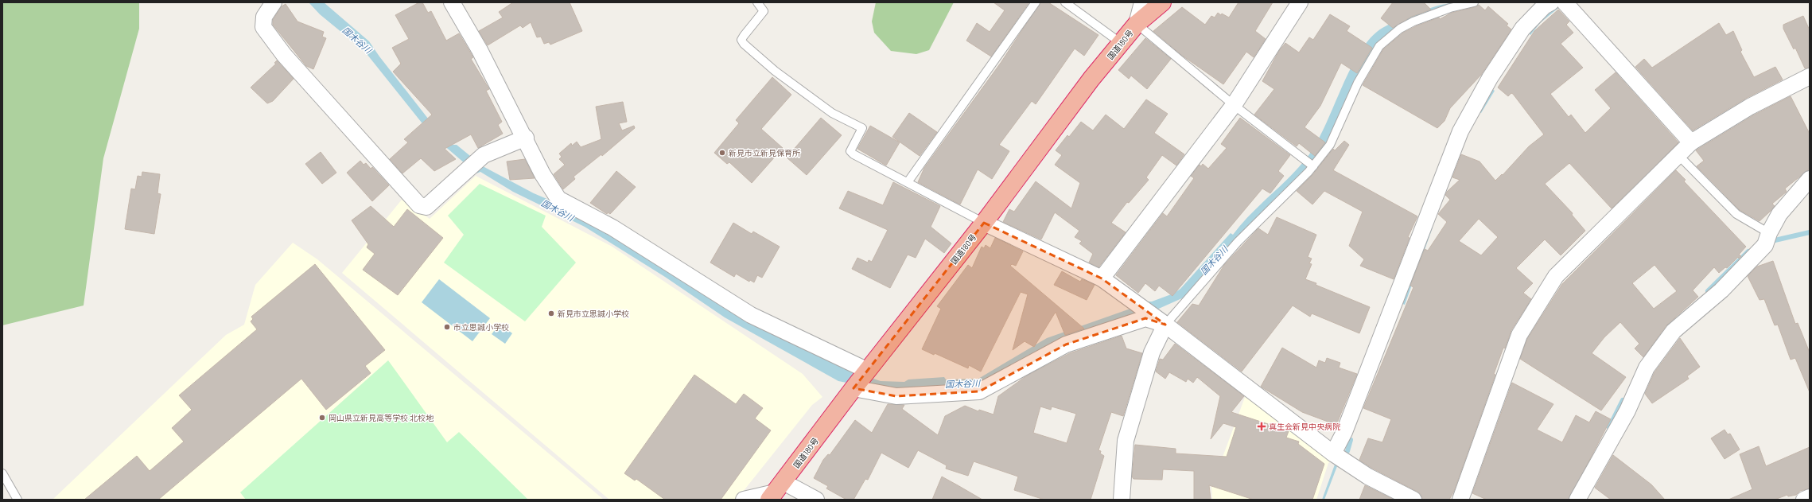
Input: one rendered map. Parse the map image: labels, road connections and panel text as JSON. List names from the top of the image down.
{
  "streets": {
    "highway": ["国道180号"]
  },
  "water": ["国木谷川"],
  "places": {
    "other": [
      "新見市立新見保育所",
      "新見市立思誠小学校",
      "市立思誠小学校",
      "岡山県立新見高等学校 北校地"
    ],
    "health": ["真生会新見中央病院"]
  }
}
